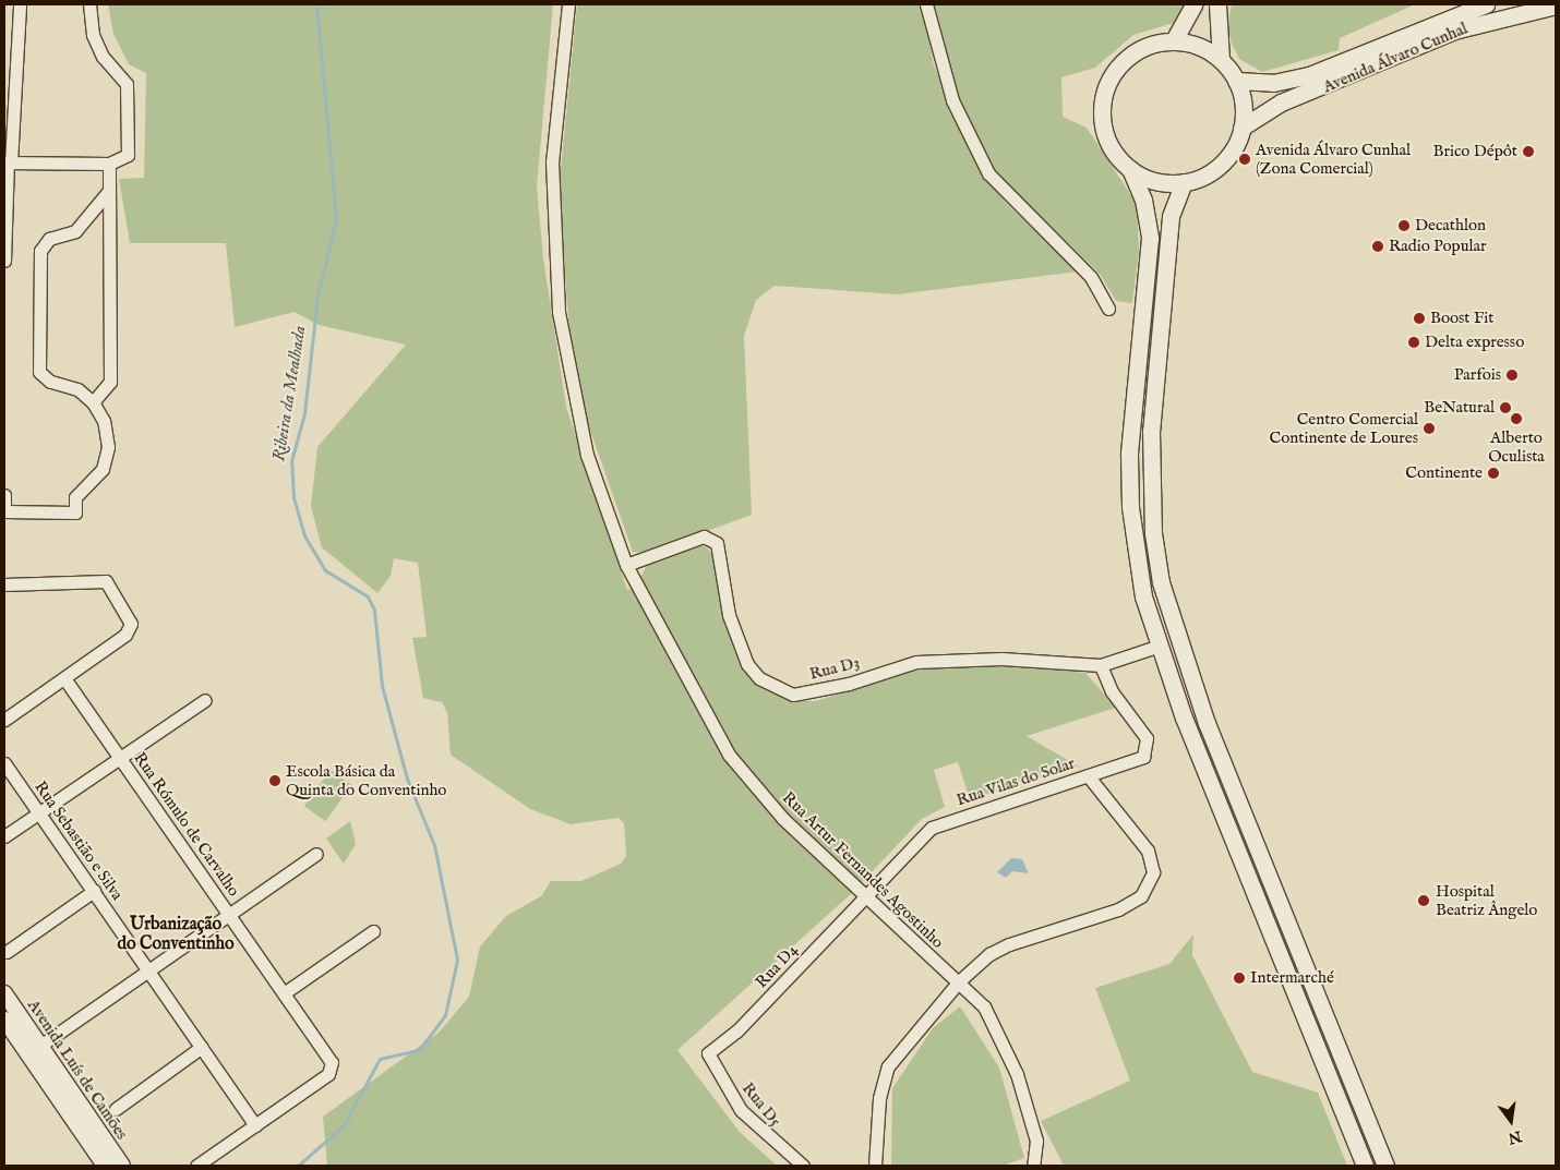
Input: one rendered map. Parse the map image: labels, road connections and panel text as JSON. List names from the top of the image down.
{
  "streets": {
    "main road": ["Avenida Álvaro Cunhal"],
    "street": [
      "Rua D3",
      "Rua Vilas do Solar",
      "Rua Rómulo de Carvalho",
      "Rua Sebastião e Silva",
      "Rua Artur Fernandes Agostinho",
      "Rua D4",
      "Avenida Luís de Camões",
      "Rua D5"
    ]
  },
  "crossings": [
    ["Rua D3", "Rua Artur Fernandes Agostinho"],
    ["Rua Vilas do Solar", "Rua Artur Fernandes Agostinho"],
    ["Rua Vilas do Solar", "Rua D4"],
    ["Rua Rómulo de Carvalho", "Rua Sebastião e Silva"],
    ["Rua Artur Fernandes Agostinho", "Rua D4"],
    ["Rua D4", "Rua D5"]
  ],
  "districts": ["Urbanização do Conventinho"],
  "water": ["Ribeira da Mealhada"],
  "places": [
    "Brico Dépôt",
    "Avenida Álvaro Cunhal (Zona Comercial)",
    "Decathlon",
    "Radio Popular",
    "Boost Fit",
    "Delta expresso",
    "Parfois",
    "BeNatural",
    "Alberto Oculista",
    "Centro Comercial Continente de Loures",
    "Continente",
    "Escola Básica da Quinta do Conventinho",
    "Hospital Beatriz Ângelo",
    "Intermarché"
  ],
  "north": "bottom"
}
